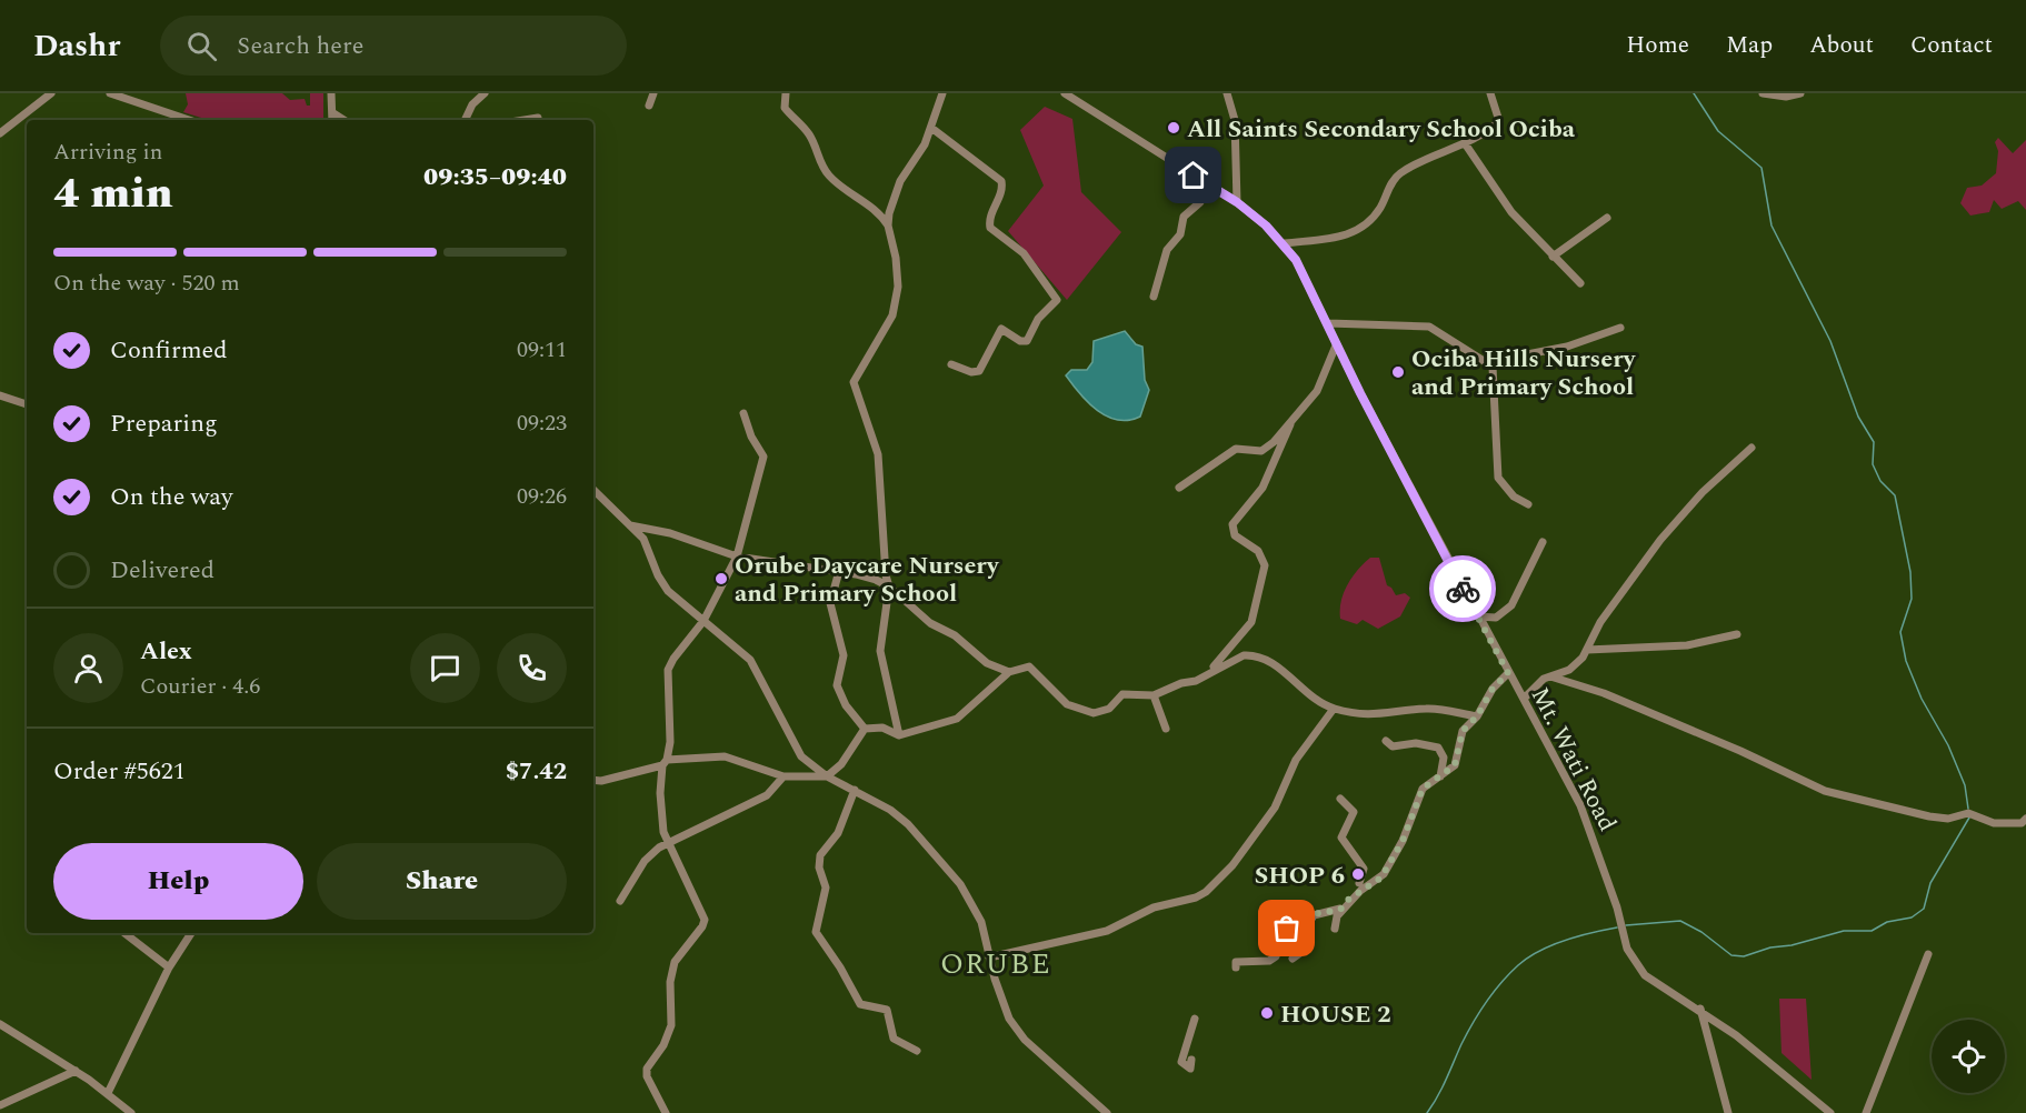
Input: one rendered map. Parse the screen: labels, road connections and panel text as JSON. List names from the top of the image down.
{
  "streets": {
    "street": ["Mt. Wati Road"]
  },
  "districts": ["ORUBE"],
  "places": [
    "All Saints Secondary School Ociba",
    "Ociba Hills Nursery and Primary School",
    "Orube Daycare Nursery and Primary School",
    "SHOP 6",
    "HOUSE 2"
  ],
  "page": {
    "header": "Dashr",
    "search": "Search here",
    "nav": [
      "Home",
      "Map",
      "About",
      "Contact"
    ],
    "heading": ["4 min", "Arriving in", "09:35–09:40"],
    "panel": [
      "Alex",
      "Courier · 4.6",
      "Order #5621",
      "$7.42"
    ],
    "bar": "On the way · 520 m",
    "list": [
      ["Confirmed", "09:11"],
      ["Preparing", "09:23"],
      ["On the way", "09:26"],
      "Delivered"
    ],
    "buttons": ["Help", "Share"]
  }
}
